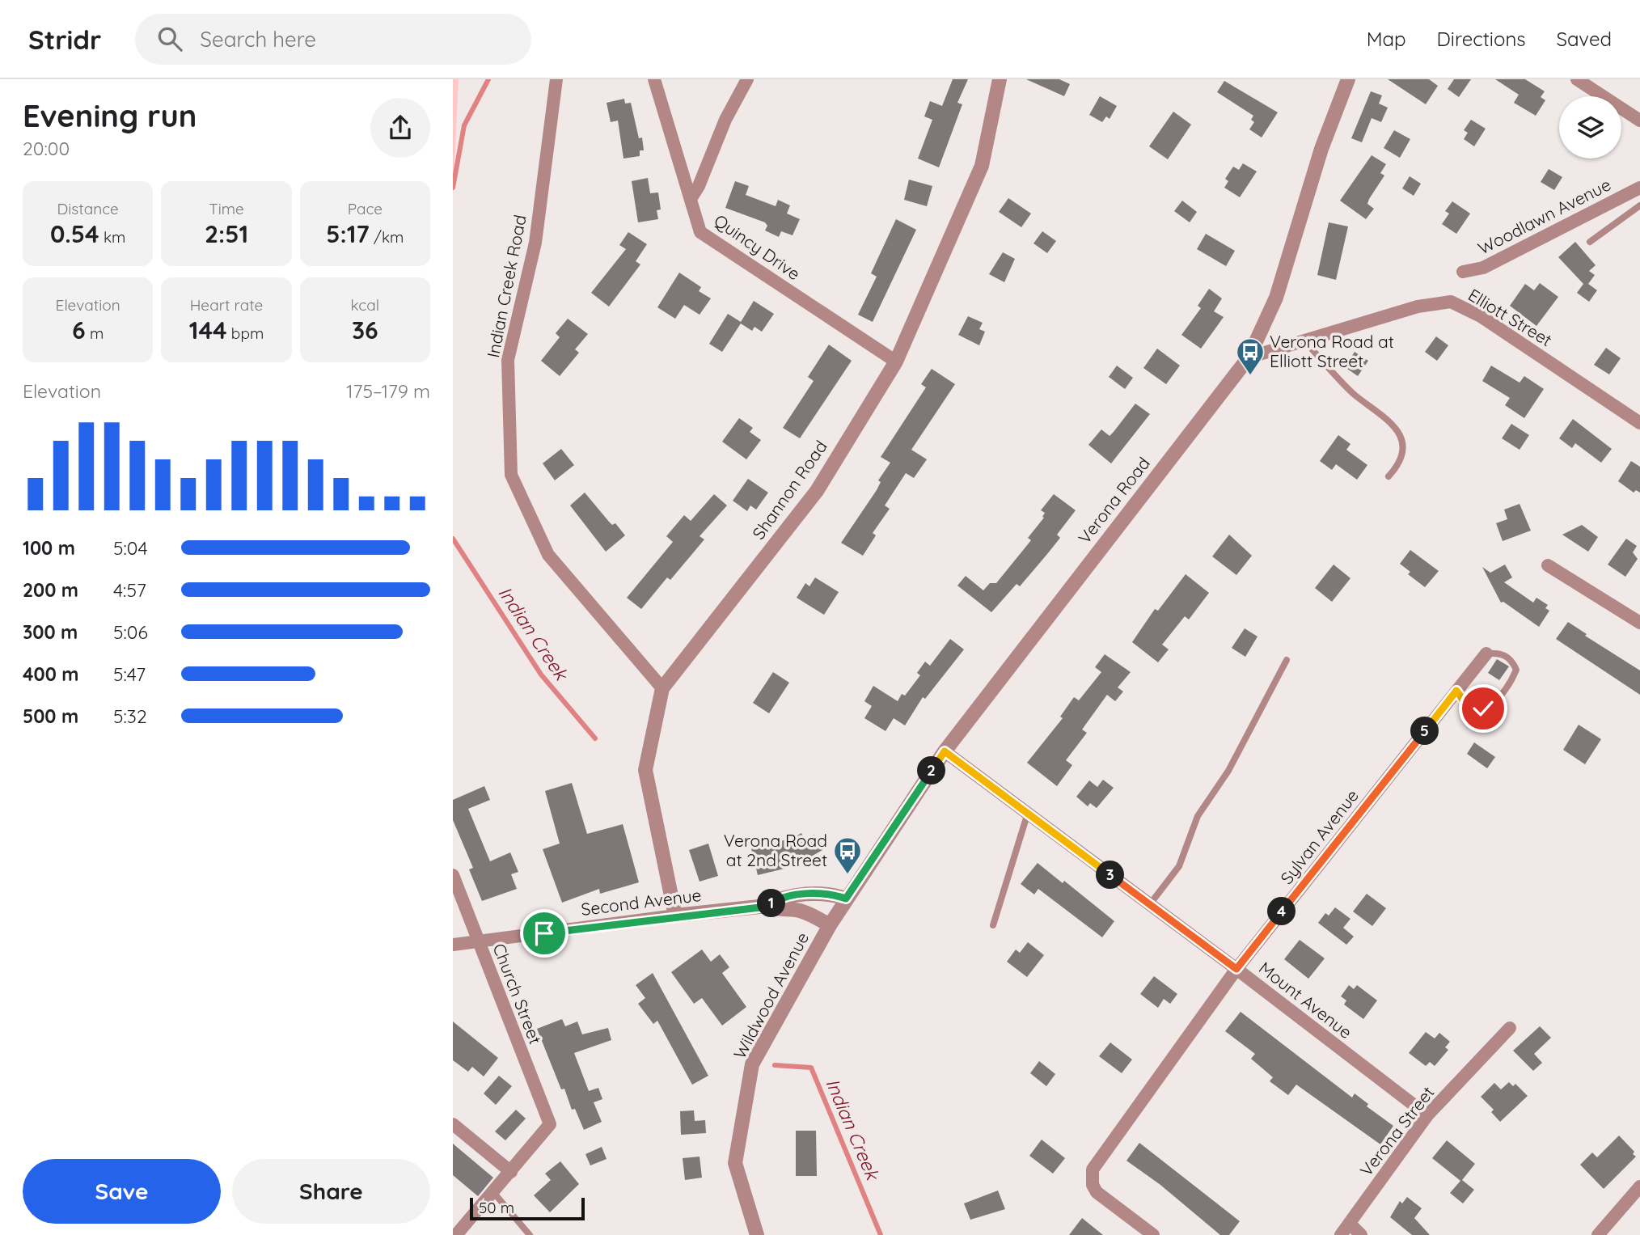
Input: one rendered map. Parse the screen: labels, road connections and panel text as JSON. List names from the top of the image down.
{
  "streets": {
    "street": [
      "Woodlawn Avenue",
      "Quincy Drive",
      "Indian Creek Road",
      "Elliott Street",
      "Shannon Road",
      "Verona Road",
      "Sylvan Avenue",
      "Second Avenue",
      "Church Street",
      "Wildwood Avenue",
      "Mount Avenue",
      "Verona Street"
    ]
  },
  "crossings": [
    ["Quincy Drive", "Shannon Road"],
    ["Indian Creek Road", "Shannon Road"],
    ["Elliott Street", "Verona Road"],
    ["Shannon Road", "Second Avenue"],
    ["Verona Road", "Second Avenue"],
    ["Verona Road", "Wildwood Avenue"],
    ["Verona Road", "Mount Avenue"],
    ["Sylvan Avenue", "Mount Avenue"],
    ["Second Avenue", "Church Street"],
    ["Second Avenue", "Wildwood Avenue"],
    ["Mount Avenue", "Verona Street"]
  ],
  "water": ["Indian Creek"],
  "places": {
    "bus stop": ["Verona Road at Elliott Street", "Verona Road at 2nd Street"]
  },
  "scale_bar": "50 m",
  "page": {
    "header": "Stridr",
    "search": "Search here",
    "nav": ["Map", "Directions", "Saved"],
    "heading": ["Evening run", "20:00"],
    "stats": [
      ["Distance", "0.54 km"],
      ["Time", "2:51"],
      ["Pace", "5:17 /km"],
      ["Elevation", "6 m"],
      ["Heart rate", "144 bpm"],
      ["kcal", "36"]
    ],
    "chart": ["Elevation", "175–179 m"],
    "list": [
      {
        "name": "100 m",
        "note": "5:04"
      },
      {
        "name": "200 m",
        "note": "4:57"
      },
      {
        "name": "300 m",
        "note": "5:06"
      },
      {
        "name": "400 m",
        "note": "5:47"
      },
      {
        "name": "500 m",
        "note": "5:32"
      }
    ],
    "pins": [
      "5",
      "2",
      "3",
      "1",
      "4"
    ],
    "buttons": ["Save", "Share"],
    "scale": "50 m"
  }
}
